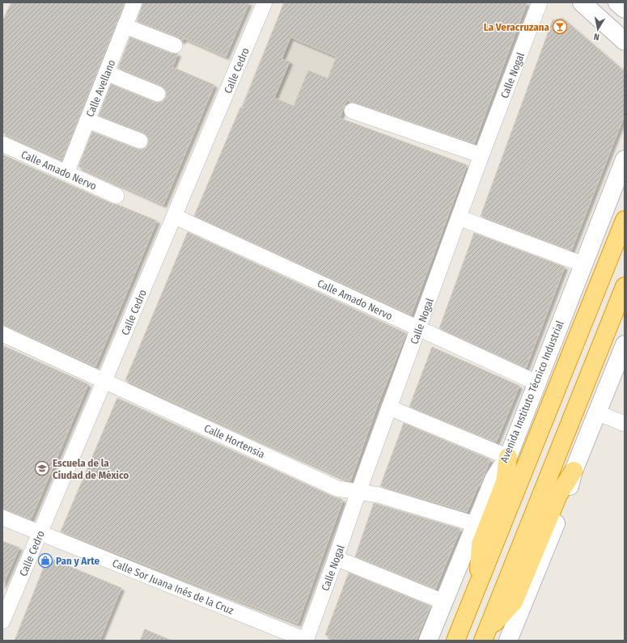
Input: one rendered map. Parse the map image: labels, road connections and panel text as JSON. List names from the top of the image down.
{
  "streets": {
    "main road": ["Avenida Instituto Técnico Industrial"],
    "street": [
      "Calle Cedro",
      "Calle Nogal",
      "Calle Avellano",
      "Calle Amado Nervo",
      "Calle Hortensia",
      "Calle Sor Juana Inés de la Cruz"
    ]
  },
  "crossings": [
    ["Calle Cedro", "Calle Amado Nervo"],
    ["Calle Cedro", "Calle Hortensia"],
    ["Calle Cedro", "Calle Sor Juana Inés de la Cruz"],
    ["Calle Nogal", "Calle Amado Nervo"],
    ["Calle Nogal", "Calle Hortensia"],
    ["Calle Nogal", "Calle Sor Juana Inés de la Cruz"],
    ["Calle Avellano", "Calle Amado Nervo"],
    ["Calle Amado Nervo", "Avenida Instituto Técnico Industrial"],
    ["Avenida Instituto Técnico Industrial", "Calle Hortensia"]
  ],
  "places": {
    "bar": ["La Veracruzana"],
    "school or university": ["Escuela de la Ciudad de México"],
    "shop": ["Pan y Arte"]
  },
  "north": "bottom"
}
